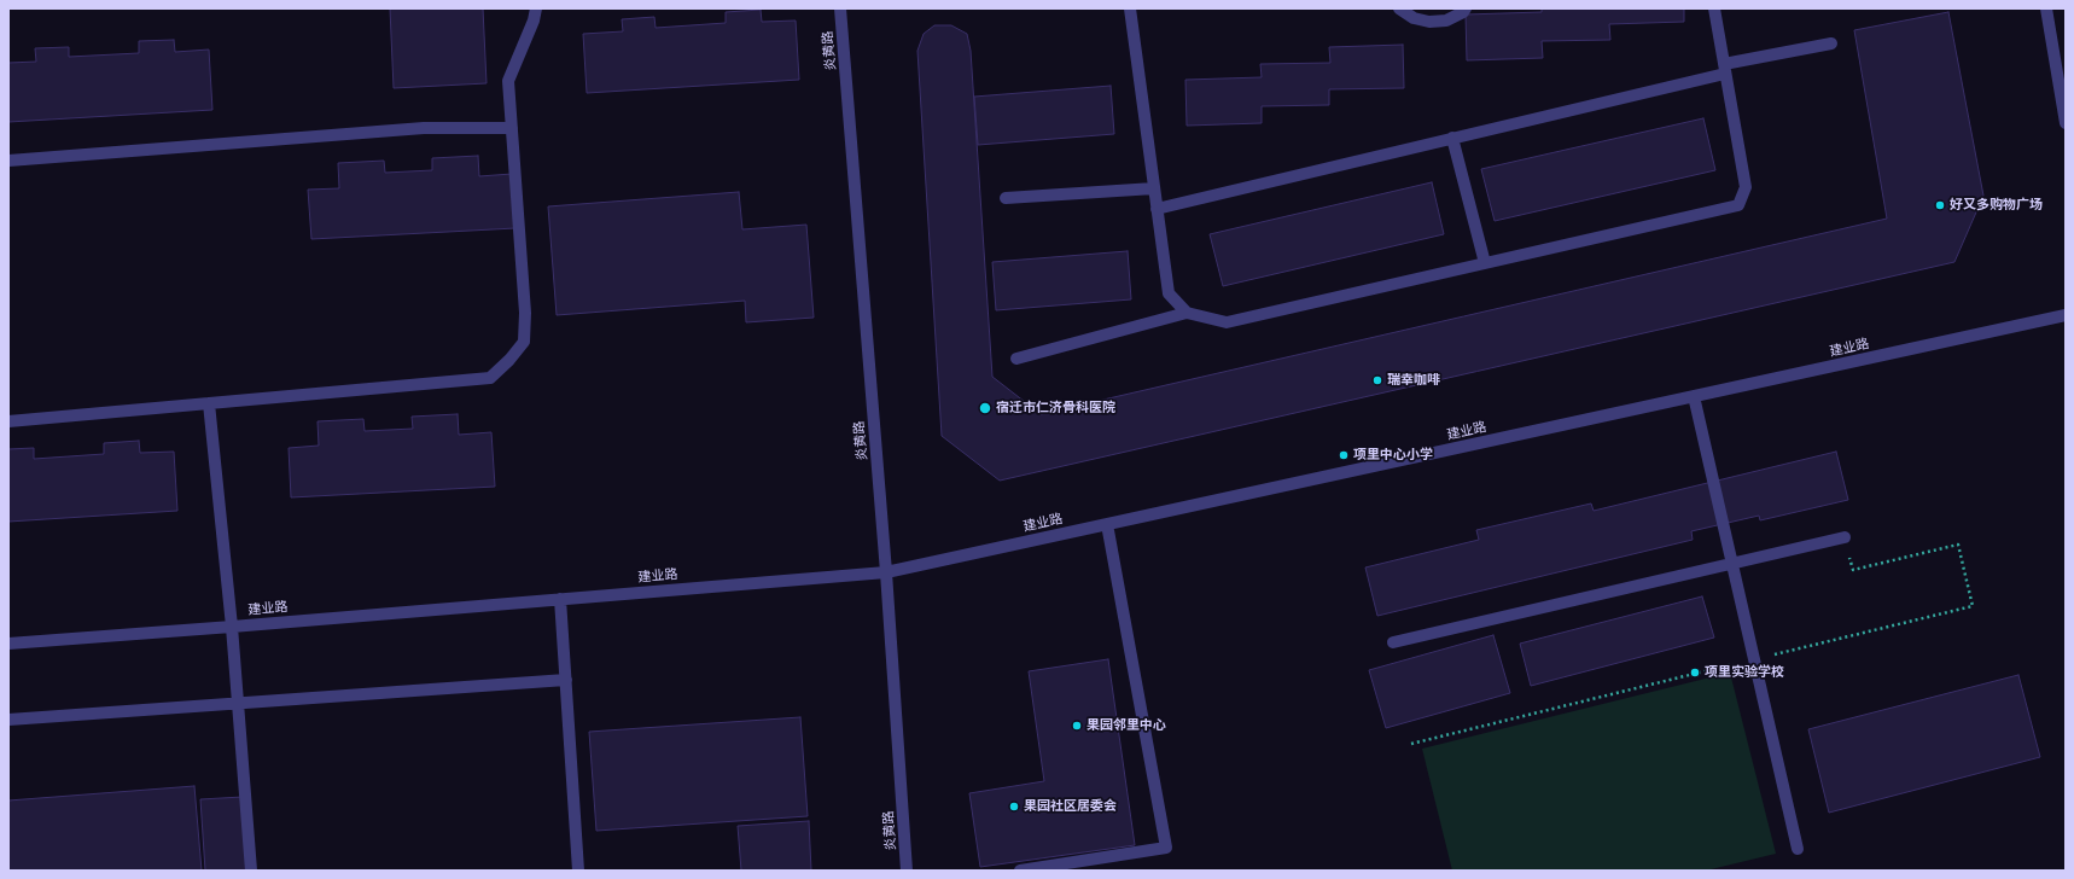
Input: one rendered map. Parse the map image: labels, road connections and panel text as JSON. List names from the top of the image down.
{
  "streets": {
    "street": ["炎黄路", "建业路"]
  },
  "crossings": [
    ["炎黄路", "建业路"]
  ],
  "places": [
    "好又多购物广场",
    "瑞幸咖啡",
    "宿迁市仁济骨科医院",
    "项里中心小学",
    "项里实验学校",
    "果园邻里中心",
    "果园社区居委会"
  ]
}
